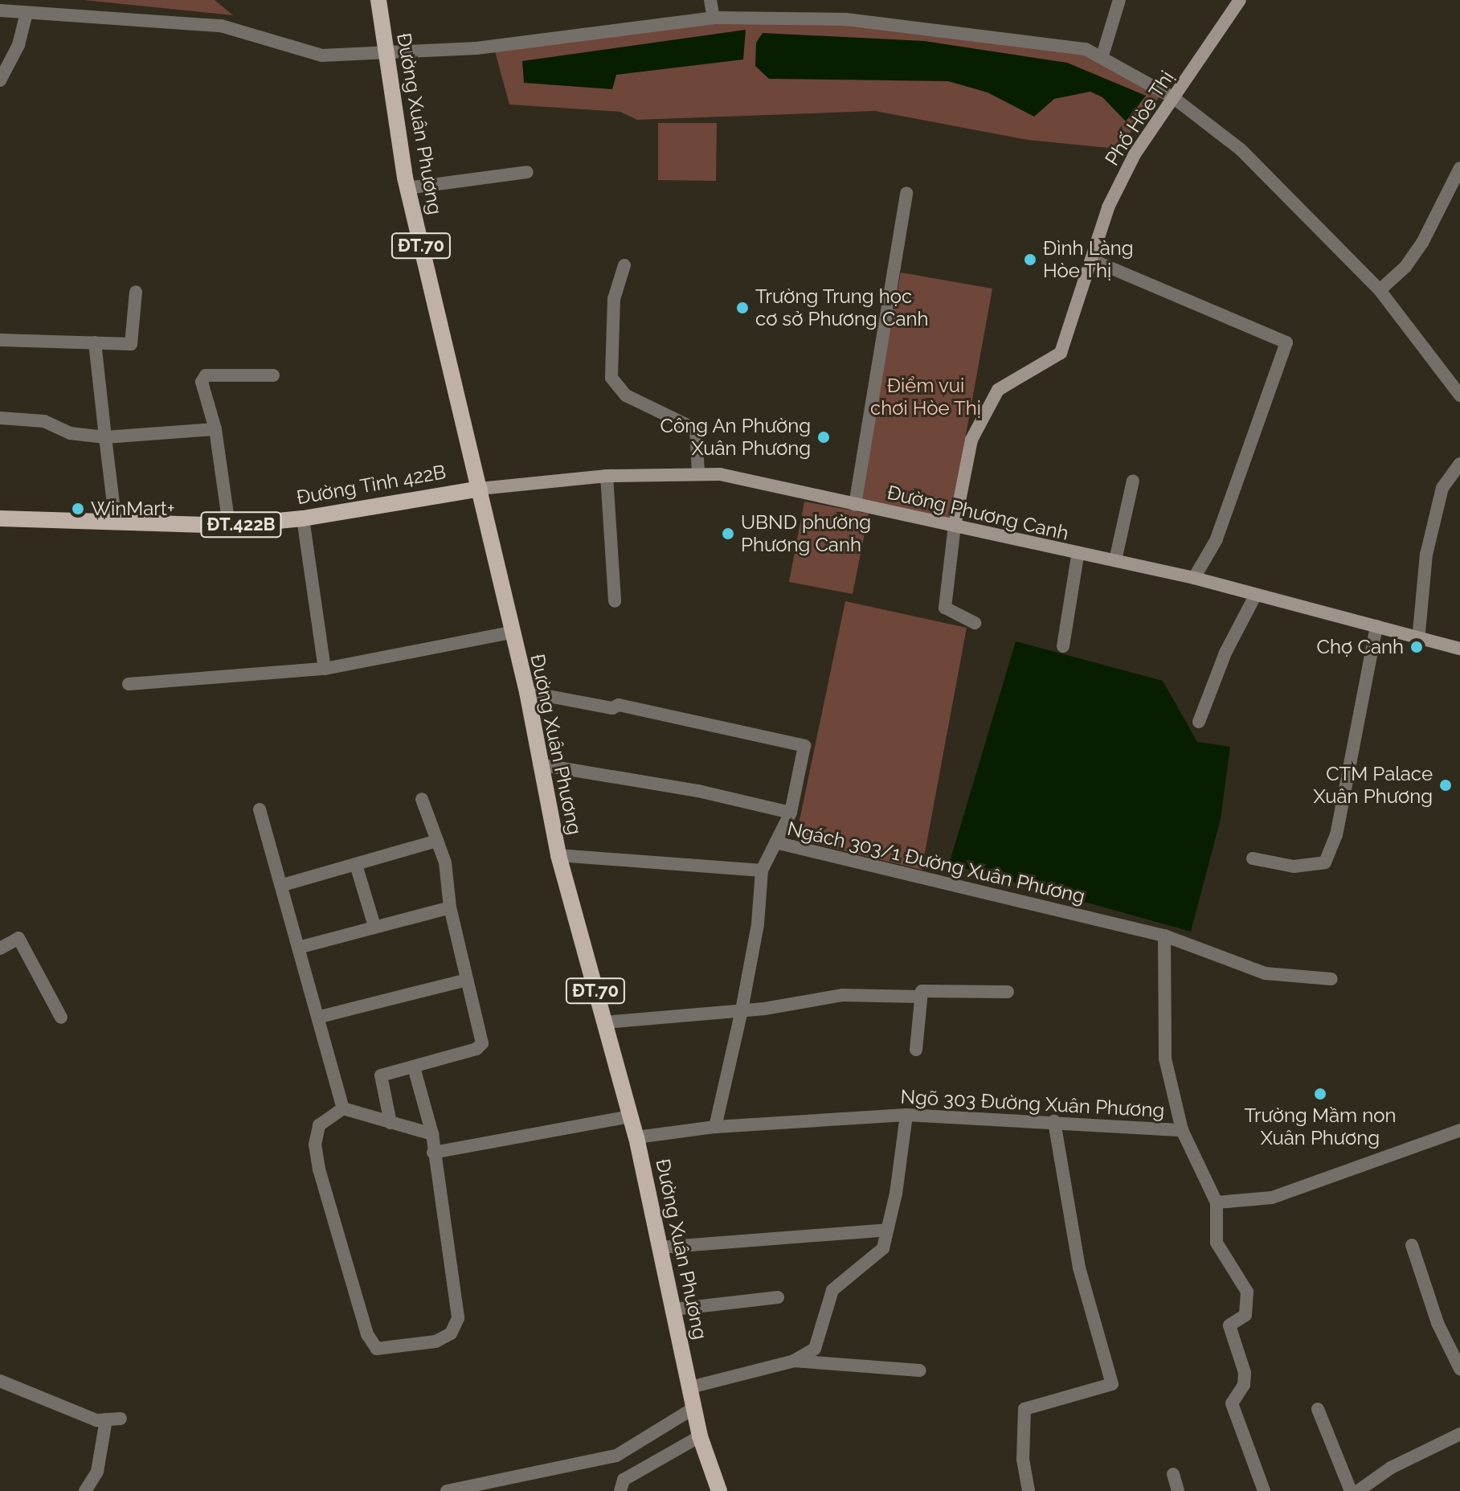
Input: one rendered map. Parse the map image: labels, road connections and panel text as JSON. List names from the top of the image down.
{
  "streets": {
    "main road": [
      "Đường Xuân Phương",
      "ĐT.70",
      "Đường Tỉnh 422B",
      "ĐT.422B"
    ],
    "street": [
      "Phố Hòe Thị",
      "Đường Phương Canh",
      "Ngách 303/1 Đường Xuân Phương",
      "Ngõ 303 Đường Xuân Phương"
    ]
  },
  "crossings": [
    ["Phố Hòe Thị", "Đường Phương Canh"],
    ["Đường Xuân Phương", "Đường Tỉnh 422B"],
    ["Đường Xuân Phương", "Đường Phương Canh"],
    ["Đường Xuân Phương", "Ngõ 303 Đường Xuân Phương"],
    ["Đường Tỉnh 422B", "Đường Phương Canh"],
    ["Ngách 303/1 Đường Xuân Phương", "Ngõ 303 Đường Xuân Phương"]
  ],
  "parks": ["Điểm vui chơi Hòe Thị"],
  "places": [
    "Đình Làng Hòe Thị",
    "Trường Trung học cơ sở Phương Canh",
    "Công An Phường Xuân Phương",
    "WinMart+",
    "UBND phường Phương Canh",
    "Chợ Canh",
    "CTM Palace Xuân Phương",
    "Trường Mầm non Xuân Phương"
  ]
}
